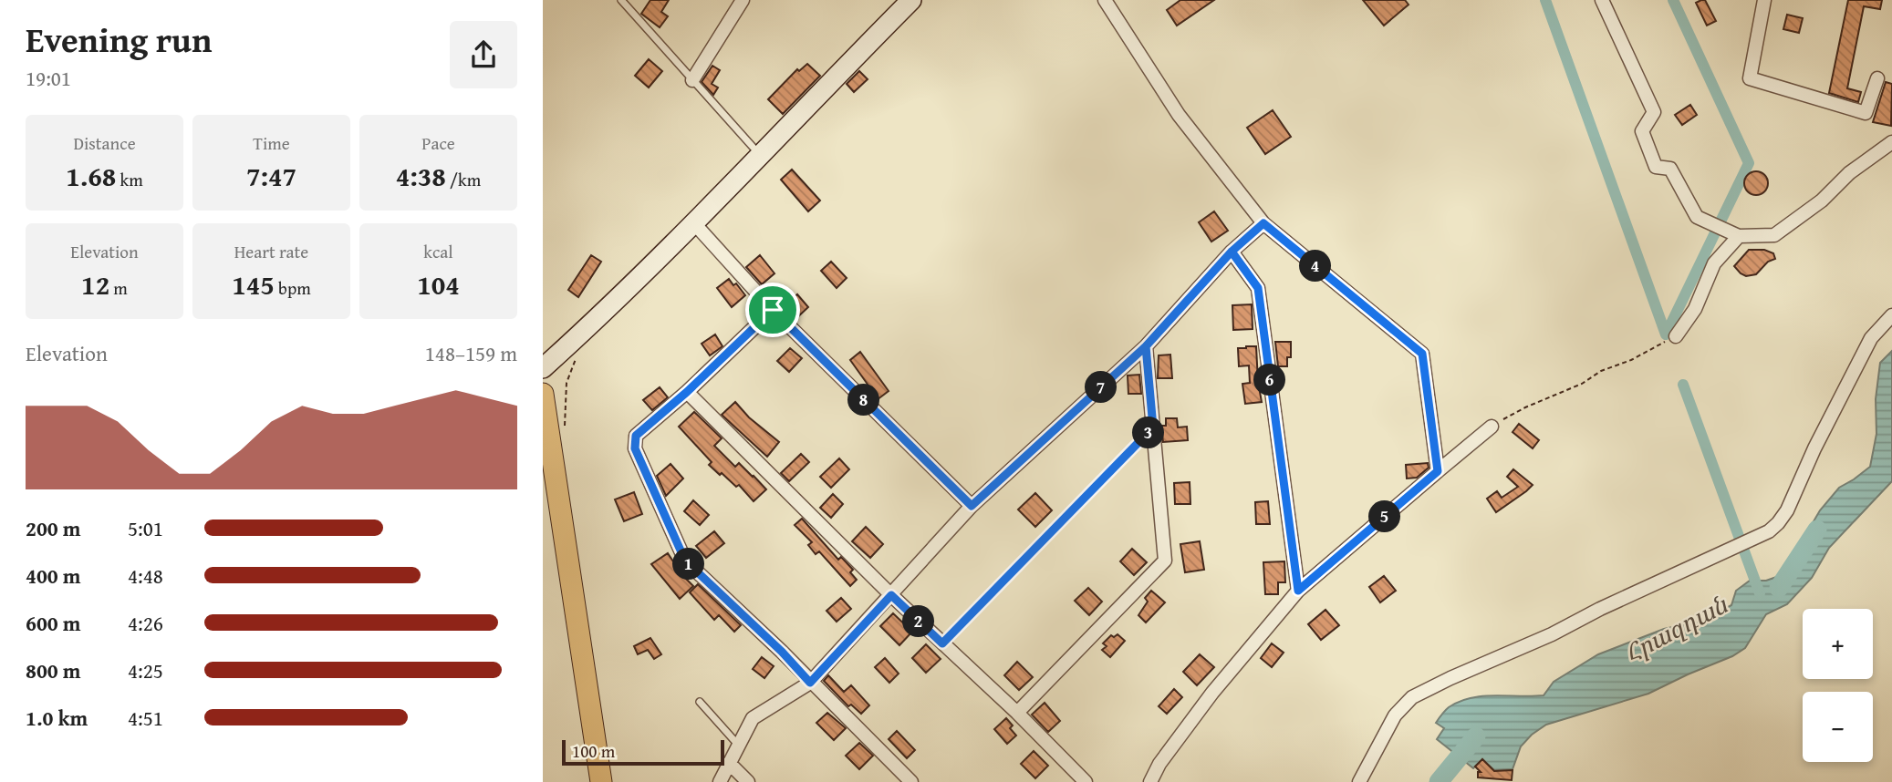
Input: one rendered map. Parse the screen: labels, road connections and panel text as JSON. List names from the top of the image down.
{
  "water": ["Հրազդան"],
  "scale_bar": "100 m",
  "page": {
    "heading": ["Evening run", "19:01"],
    "stats": [
      ["Distance", "1.68 km"],
      ["Time", "7:47"],
      ["Pace", "4:38 /km"],
      ["Elevation", "12 m"],
      ["Heart rate", "145 bpm"],
      ["kcal", "104"]
    ],
    "pins": [
      "4",
      "6",
      "7",
      "8",
      "3",
      "5",
      "1",
      "2"
    ],
    "chart": ["Elevation", "148–159 m"],
    "list": [
      {
        "name": "200 m",
        "note": "5:01"
      },
      {
        "name": "400 m",
        "note": "4:48"
      },
      {
        "name": "600 m",
        "note": "4:26"
      },
      {
        "name": "800 m",
        "note": "4:25"
      },
      {
        "name": "1.0 km",
        "note": "4:51"
      }
    ],
    "map_buttons": ["+", "−"],
    "scale": "100 m"
  }
}
